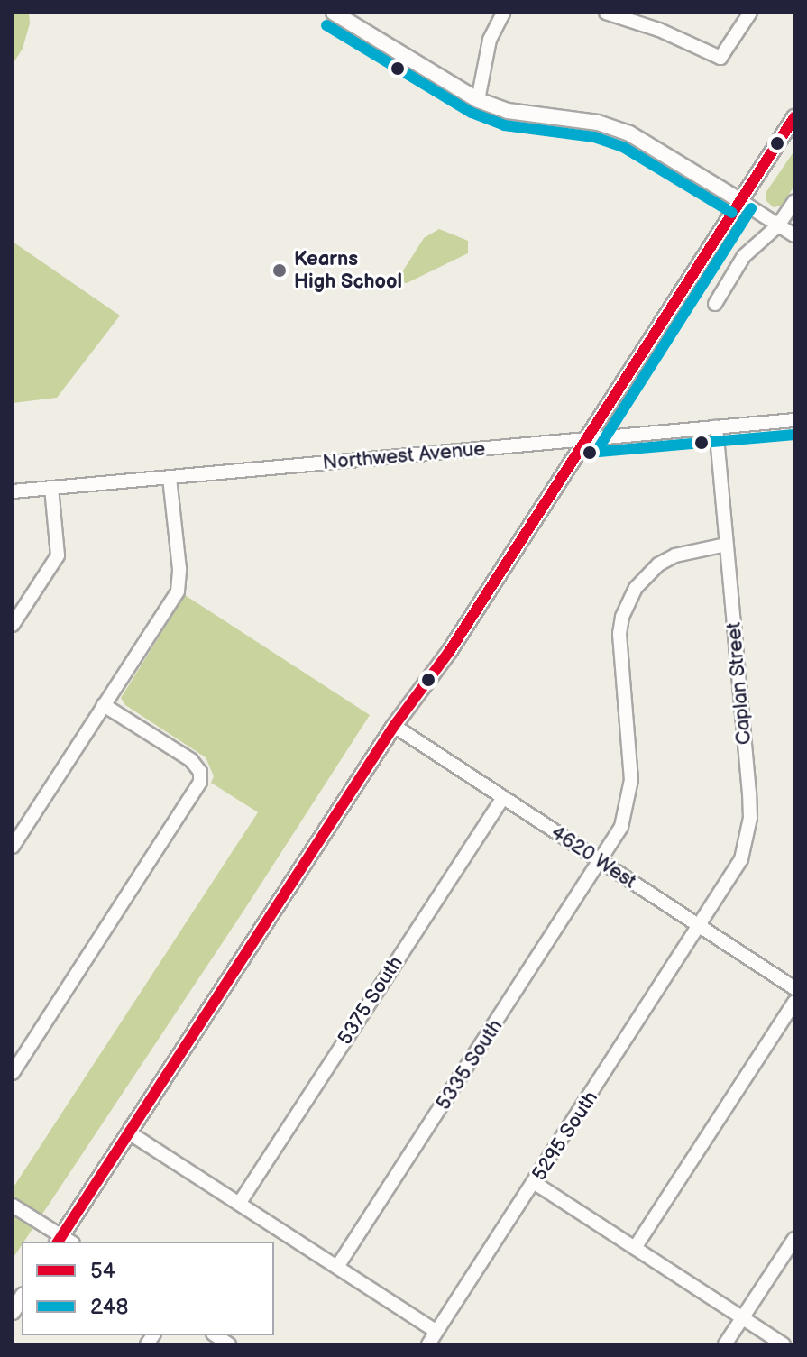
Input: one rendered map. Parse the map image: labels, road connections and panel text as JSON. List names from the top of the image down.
{
  "streets": {
    "street": [
      "Northwest Avenue",
      "Caplan Street",
      "4620 West",
      "5375 South",
      "5335 South",
      "5295 South"
    ]
  },
  "crossings": [
    ["Northwest Avenue", "Caplan Street"],
    ["Caplan Street", "4620 West"],
    ["Caplan Street", "5335 South"],
    ["Caplan Street", "5295 South"],
    ["4620 West", "5375 South"],
    ["4620 West", "5335 South"],
    ["4620 West", "5295 South"]
  ],
  "places": ["Kearns High School"],
  "lines": ["transit line 248", "transit line 54"],
  "legend": ["54", "248"]
}
